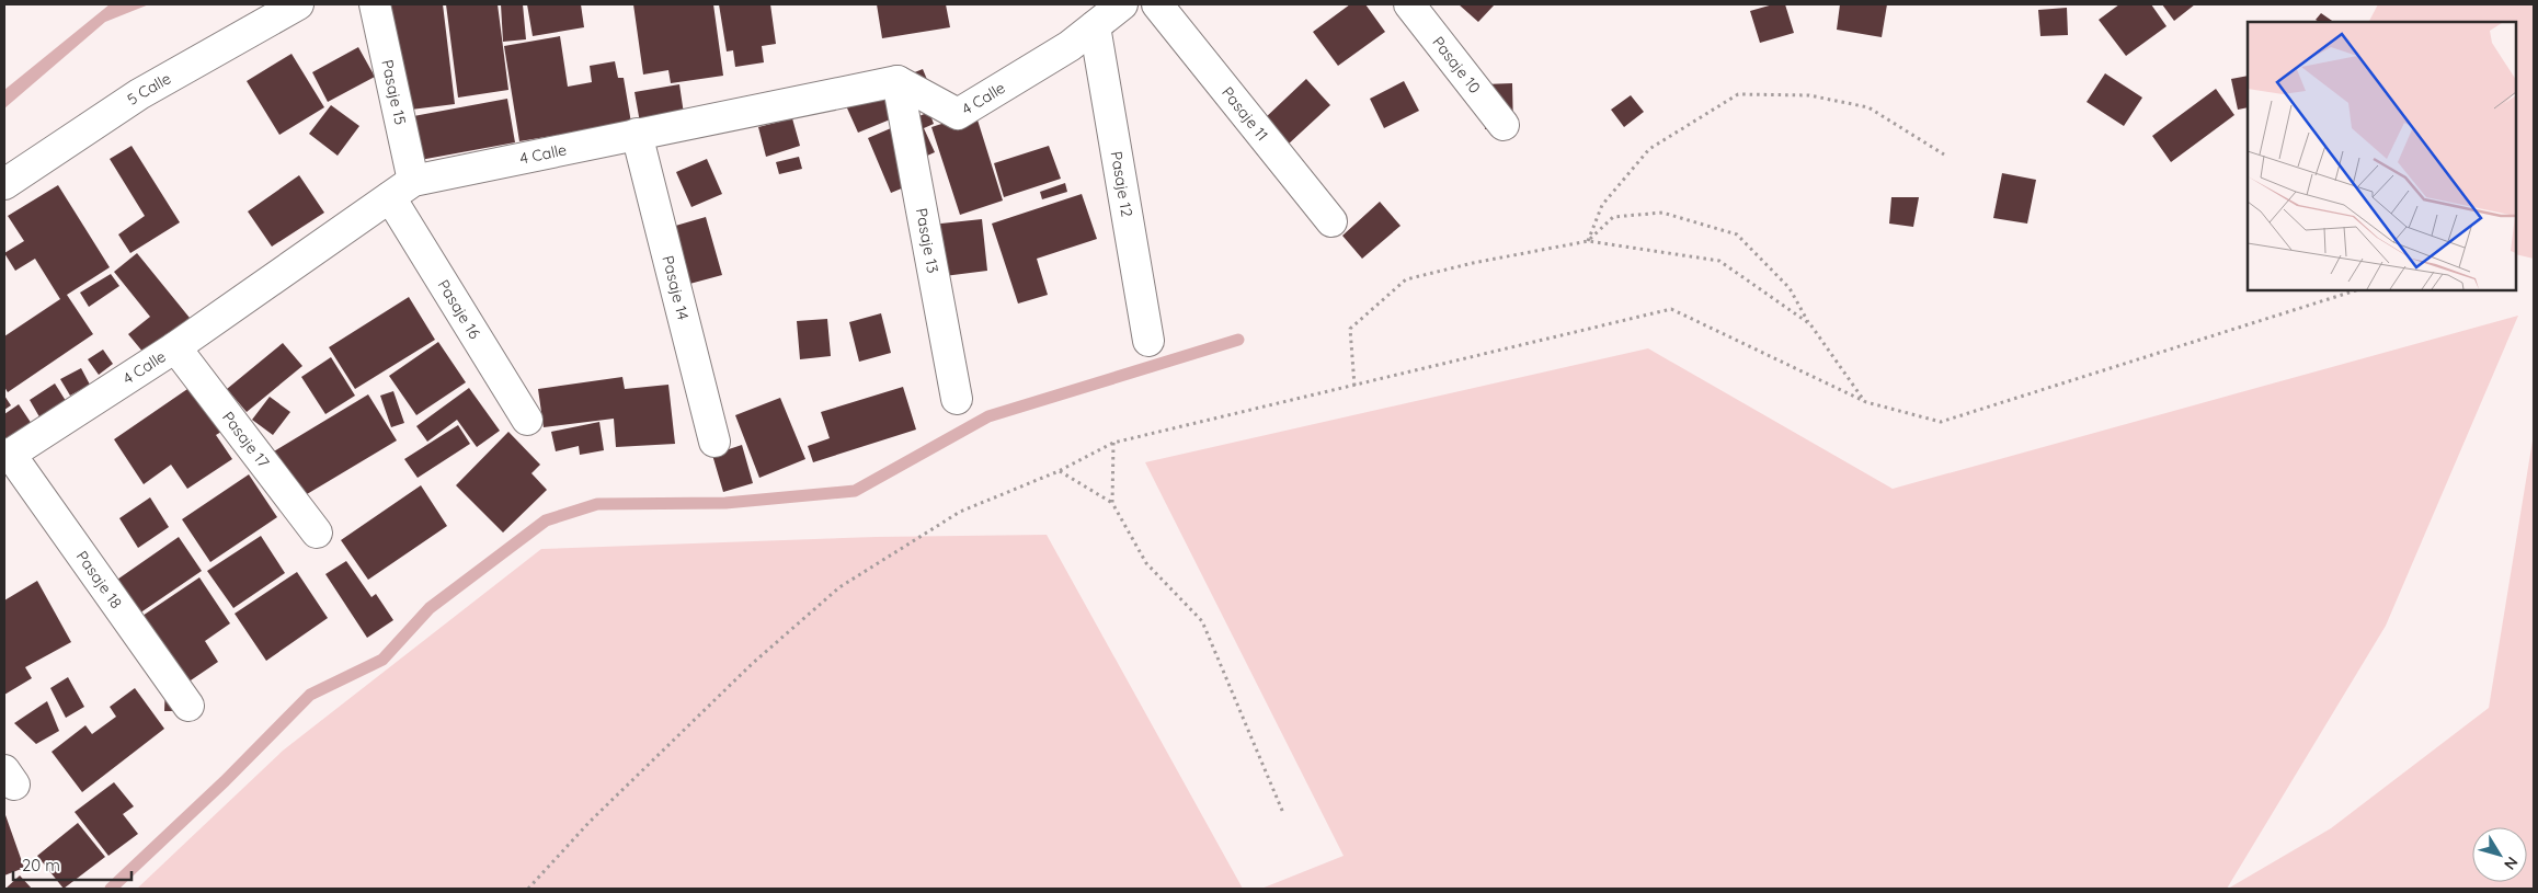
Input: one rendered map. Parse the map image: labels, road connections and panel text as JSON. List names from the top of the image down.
{
  "streets": {
    "street": [
      "Pasaje 10",
      "5 Calle",
      "Pasaje 15",
      "4 Calle",
      "Pasaje 11",
      "Pasaje 12",
      "Pasaje 13",
      "Pasaje 14",
      "Pasaje 16",
      "Pasaje 17",
      "Pasaje 18"
    ]
  },
  "crossings": [
    ["Pasaje 15", "4 Calle"],
    ["Pasaje 15", "Pasaje 16"],
    ["4 Calle", "Pasaje 12"],
    ["4 Calle", "Pasaje 13"],
    ["4 Calle", "Pasaje 14"],
    ["4 Calle", "Pasaje 16"],
    ["4 Calle", "Pasaje 17"],
    ["4 Calle", "Pasaje 18"]
  ],
  "scale_bar": "20 m",
  "north": "bottom right"
}
